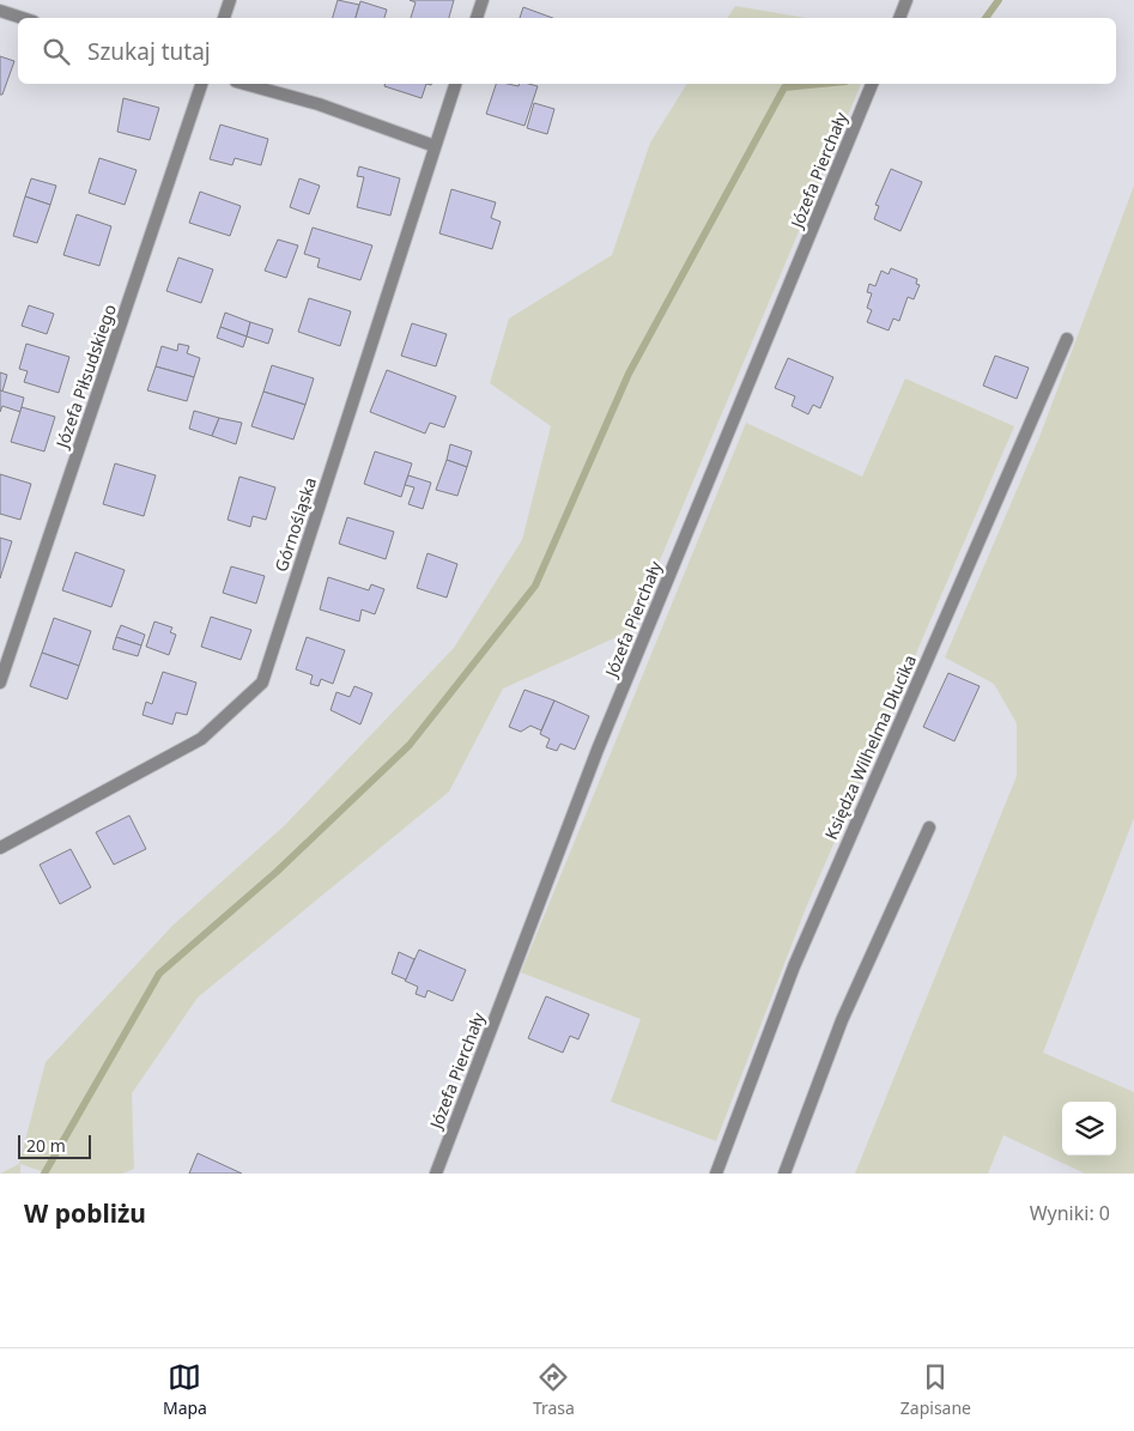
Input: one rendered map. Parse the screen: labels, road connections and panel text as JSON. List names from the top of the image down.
{
  "streets": {
    "street": [
      "Józefa Pierchały",
      "Józefa Piłsudskiego",
      "Górnośląska",
      "Księdza Wilhelma Dłucika"
    ]
  },
  "scale_bar": "20 m",
  "page": {
    "search": "Szukaj tutaj",
    "scale": "20 m",
    "heading": ["W pobliżu", "Wyniki: 0"],
    "nav": ["Mapa", "Trasa", "Zapisane"]
  }
}
